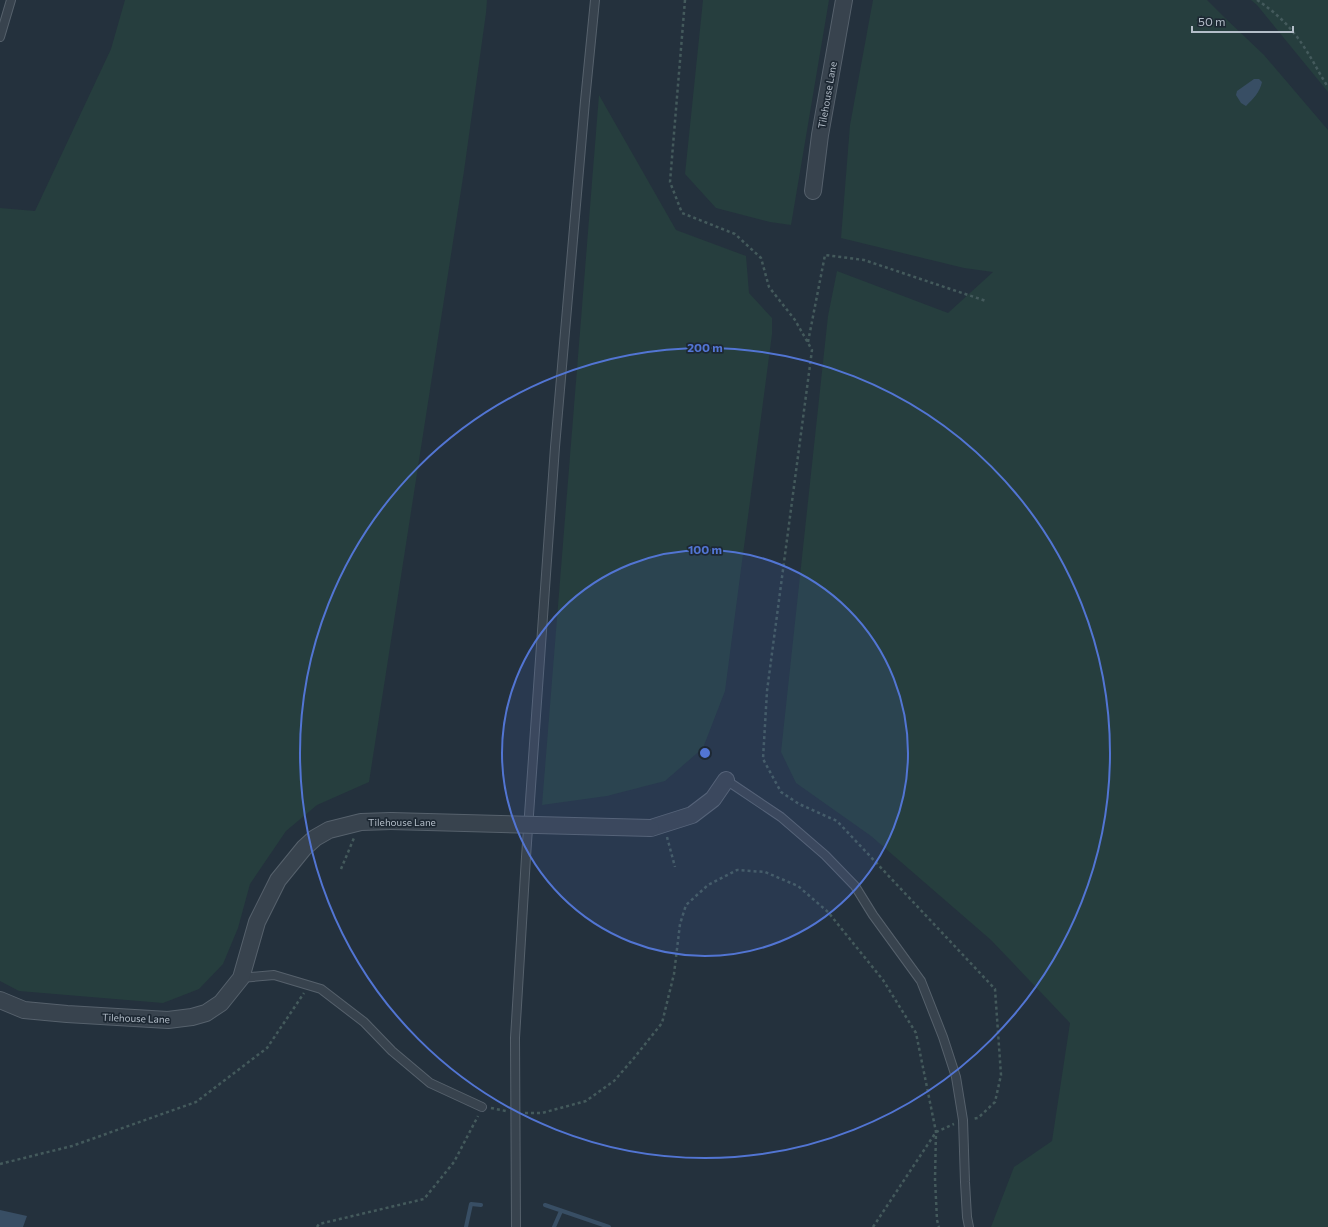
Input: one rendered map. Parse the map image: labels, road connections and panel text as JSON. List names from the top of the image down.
{
  "streets": {
    "street": ["Tilehouse Lane"]
  },
  "scale_bar": "50 m",
  "rings": ["200 m", "100 m"]
}
